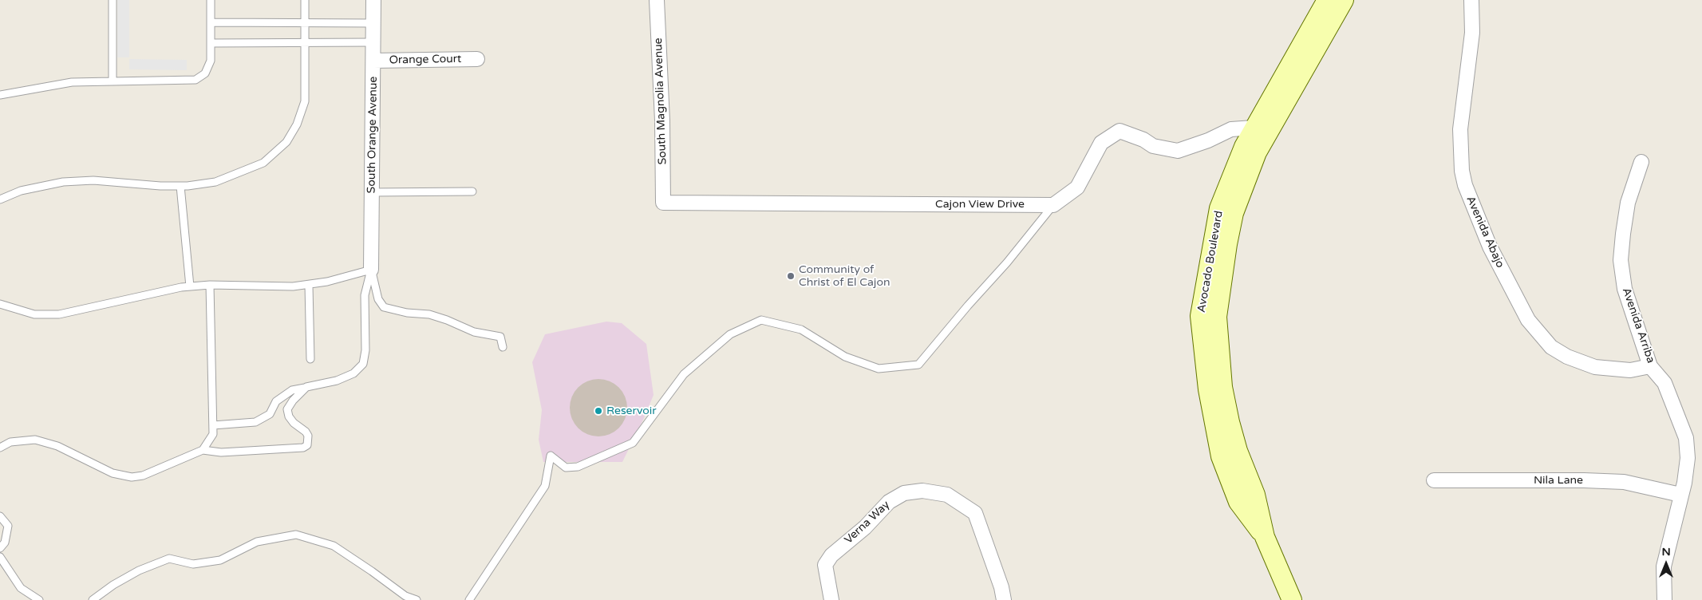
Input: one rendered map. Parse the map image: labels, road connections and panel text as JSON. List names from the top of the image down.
{
  "streets": {
    "main road": ["Avocado Boulevard"],
    "street": [
      "Orange Court",
      "South Magnolia Avenue",
      "South Orange Avenue",
      "Cajon View Drive",
      "Avenida Abajo",
      "Avenida Arriba",
      "Nila Lane",
      "Verna Way"
    ]
  },
  "crossings": [
    ["Orange Court", "South Orange Avenue"],
    ["South Magnolia Avenue", "Cajon View Drive"],
    ["Avenida Abajo", "Avenida Arriba"],
    ["Avenida Arriba", "Nila Lane"]
  ],
  "places": ["Community of Christ of El Cajon", "Reservoir"],
  "north": "top"
}
